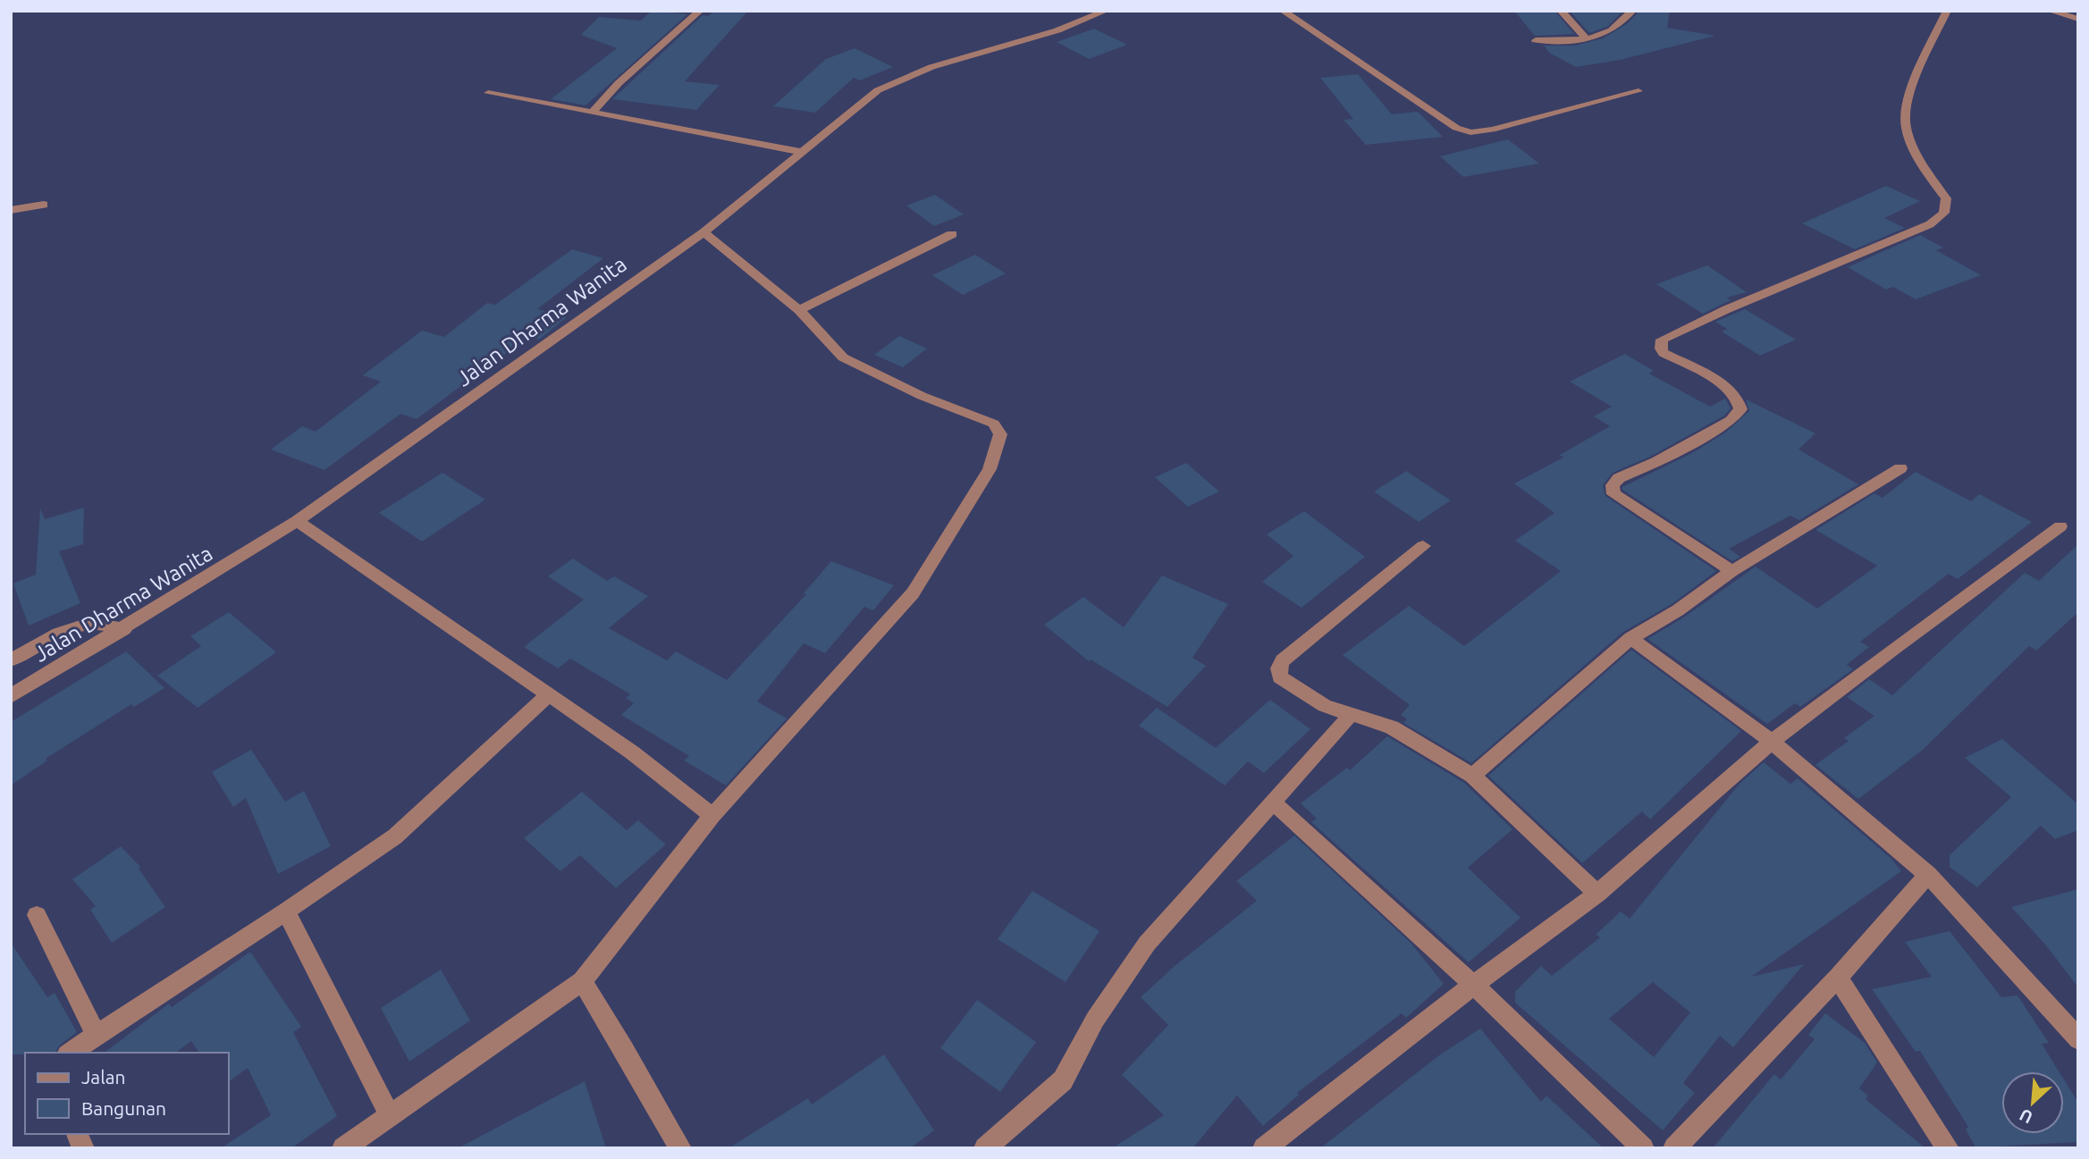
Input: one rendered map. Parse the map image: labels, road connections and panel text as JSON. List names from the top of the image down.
{
  "streets": {
    "street": ["Jalan Dharma Wanita"]
  },
  "legend": ["Jalan", "Bangunan"],
  "north": "bottom left"
}
